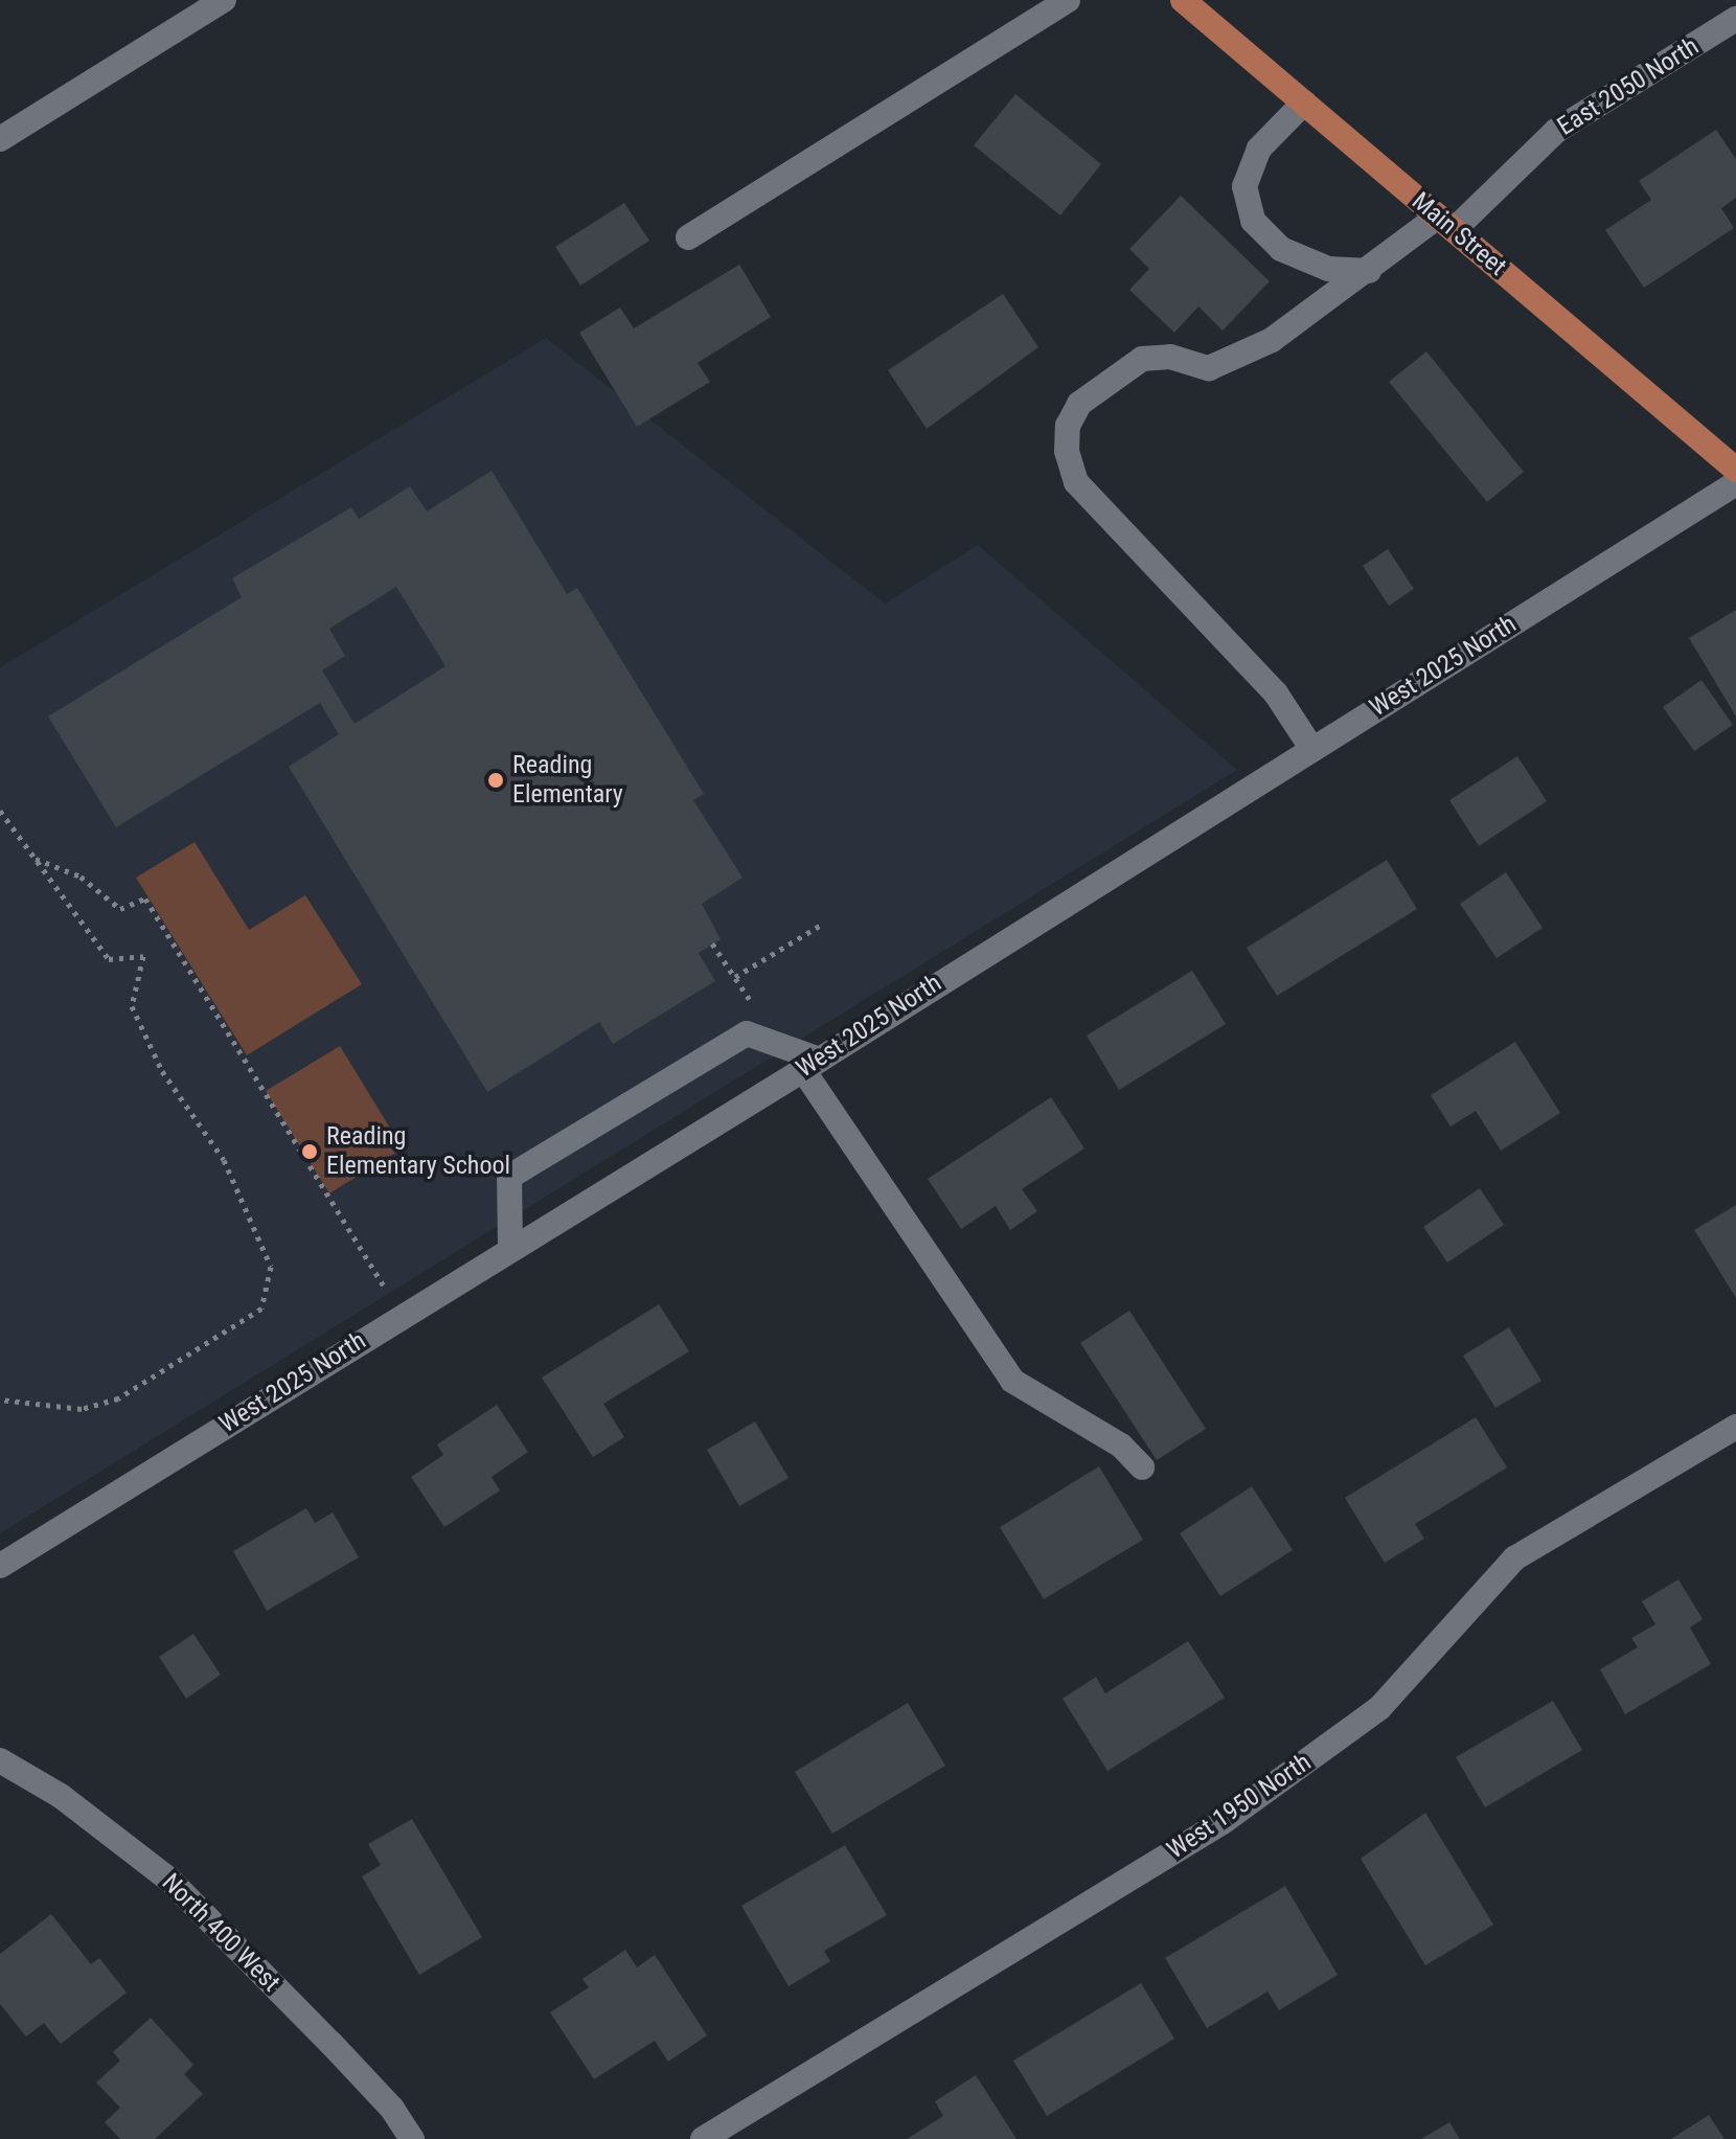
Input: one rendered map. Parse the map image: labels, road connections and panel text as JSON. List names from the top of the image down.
{
  "streets": {
    "main road": ["Main Street"],
    "street": [
      "East 2050 North",
      "West 2025 North",
      "West 1950 North",
      "North 400 West"
    ]
  },
  "crossings": [
    ["East 2050 North", "Main Street"],
    ["East 2050 North", "West 2025 North"]
  ],
  "places": ["Reading Elementary", "Reading Elementary School"]
}
